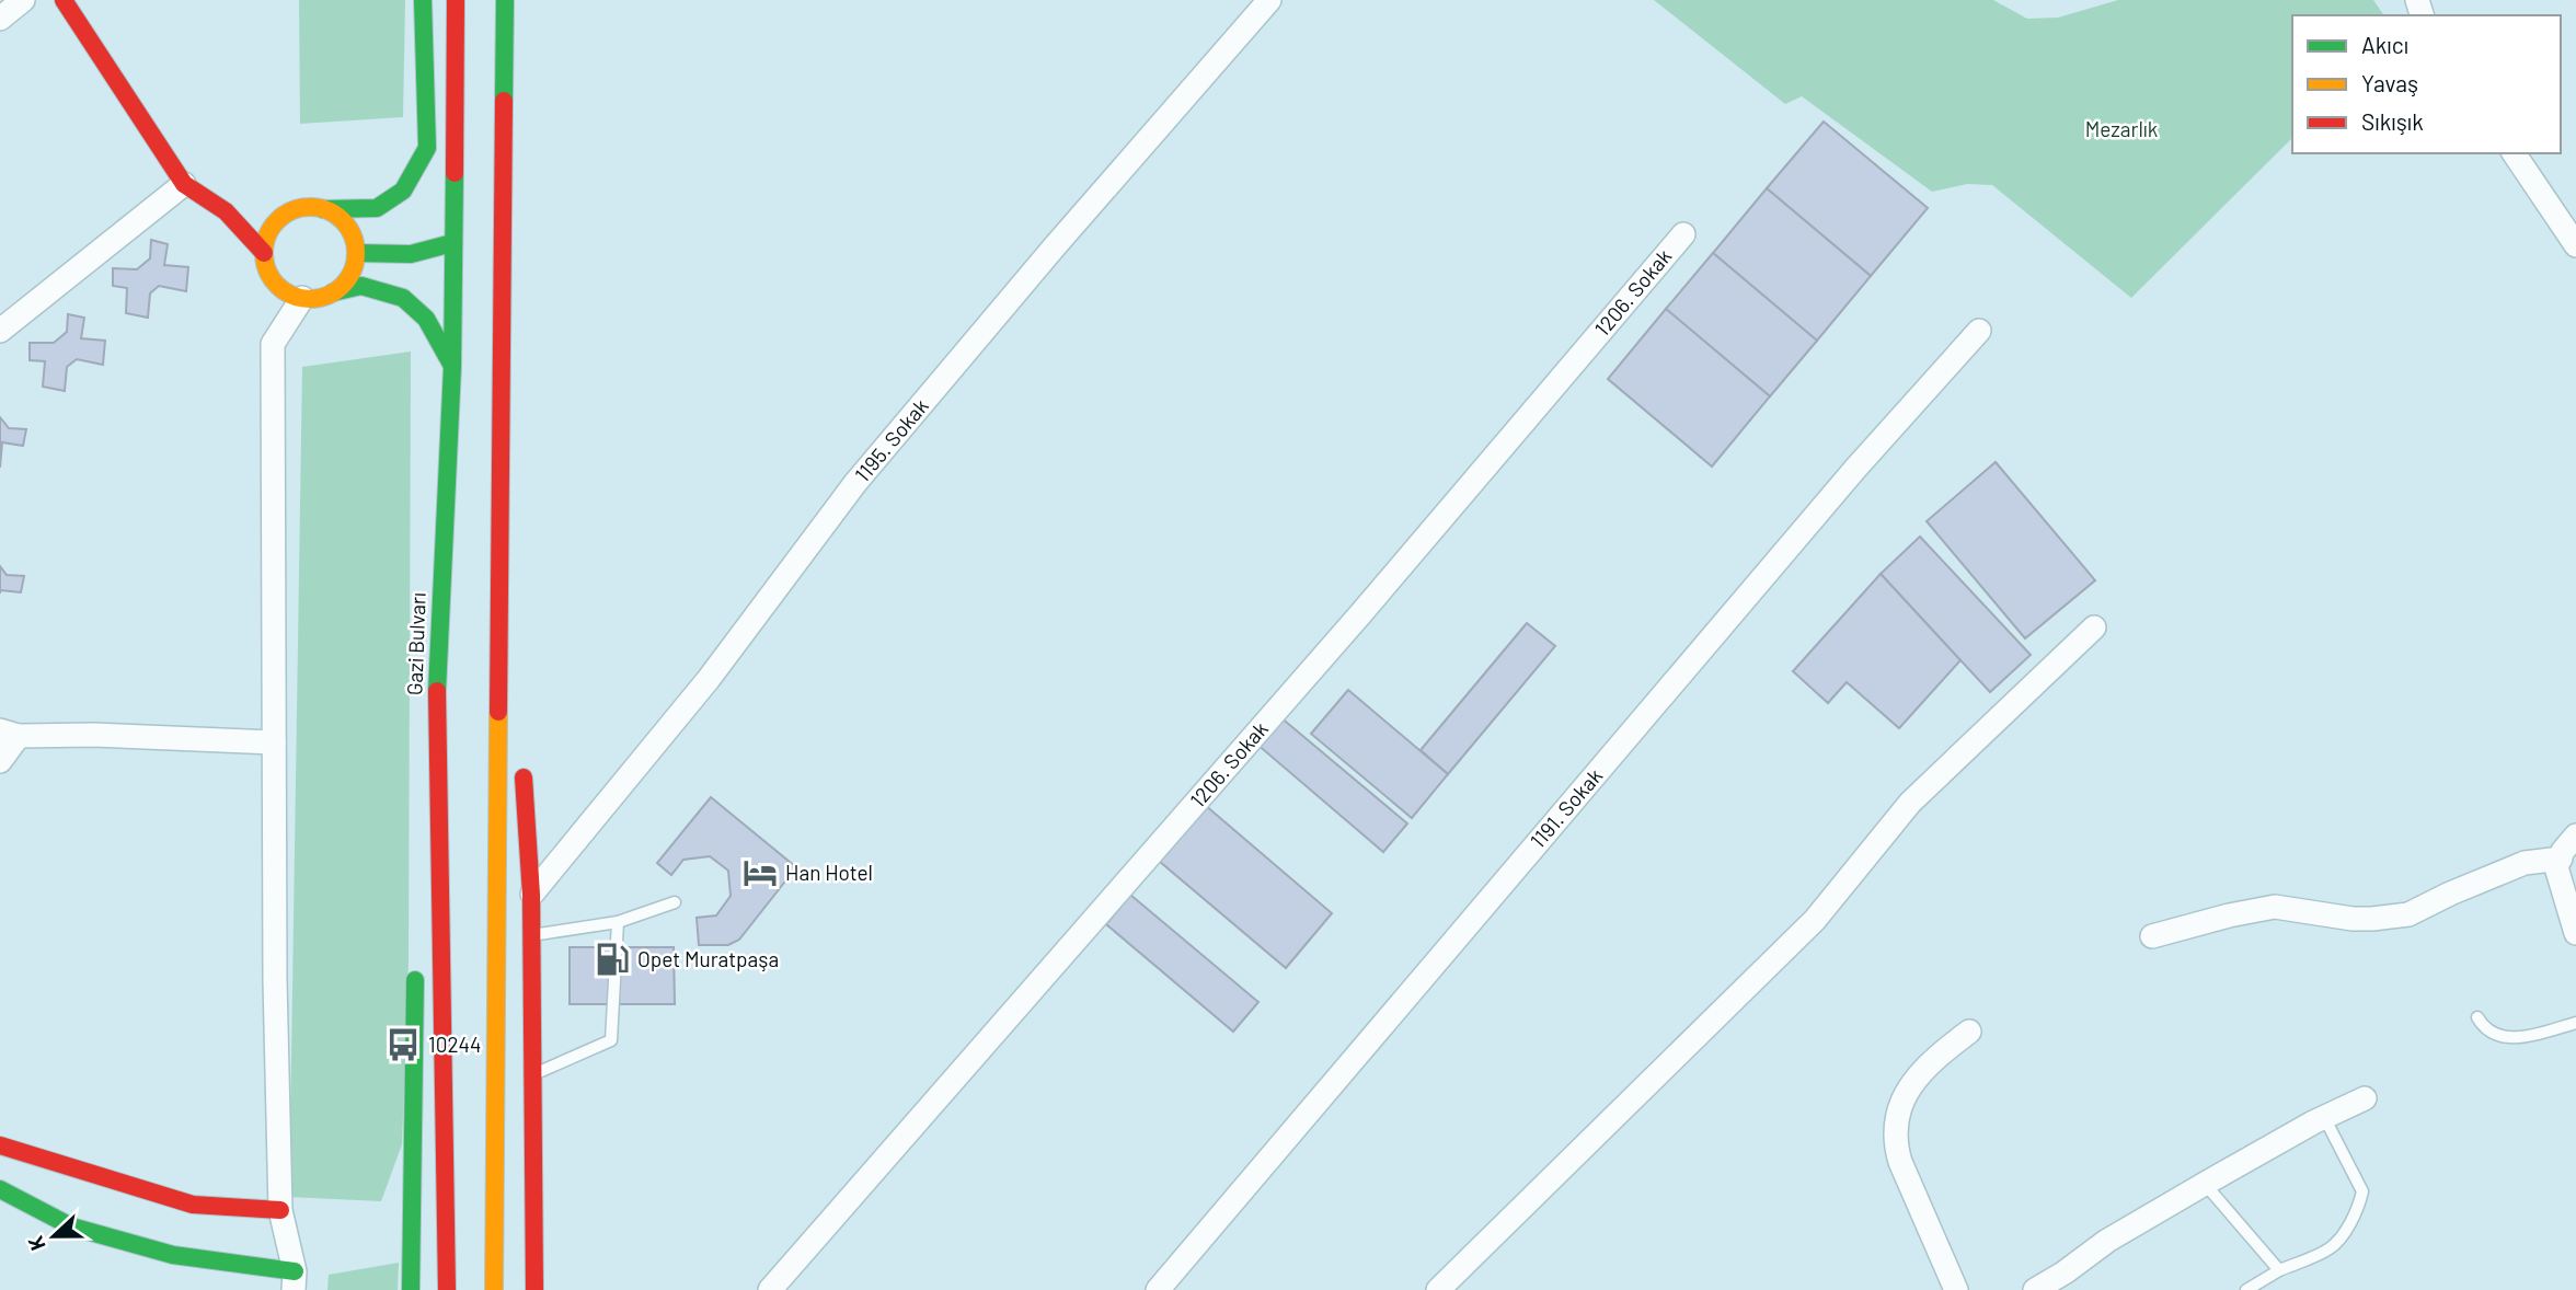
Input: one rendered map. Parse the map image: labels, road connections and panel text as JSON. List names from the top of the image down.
{
  "streets": {
    "main road": ["Gazi Bulvarı"],
    "street": ["1206. Sokak", "1195. Sokak", "1191. Sokak"]
  },
  "parks": ["Mezarlık"],
  "places": {
    "hotel": ["Han Hotel"],
    "fuel station": ["Opet Muratpaşa"],
    "bus stop": ["10244"]
  },
  "legend": ["Akıcı", "Yavaş", "Sıkışık"],
  "north": "left"
}
